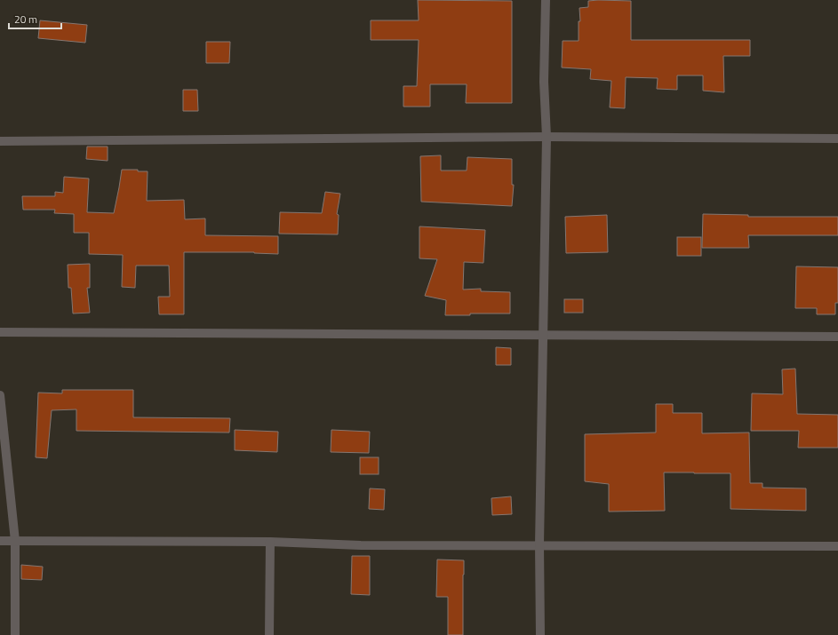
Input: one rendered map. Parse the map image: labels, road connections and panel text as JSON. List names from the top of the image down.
{
  "scale_bar": "20 m"
}
